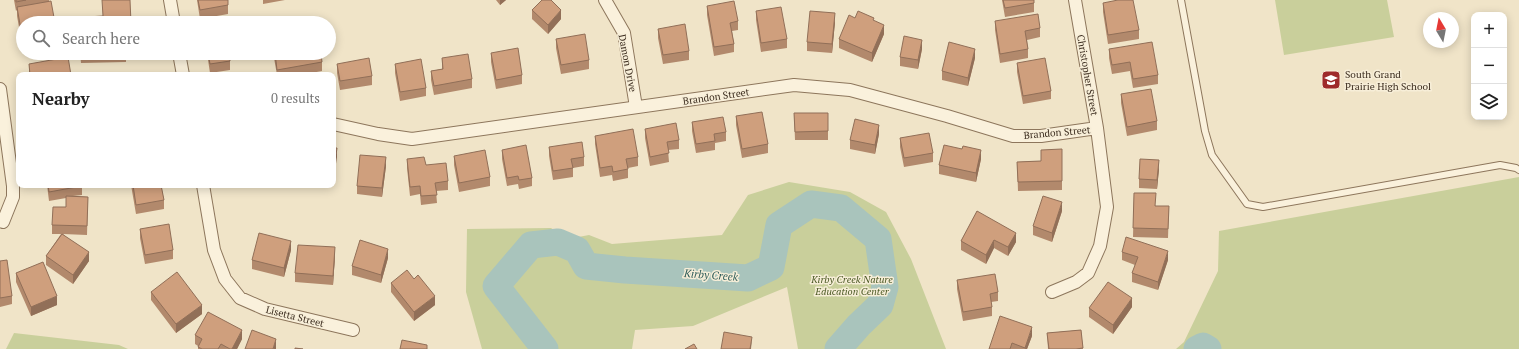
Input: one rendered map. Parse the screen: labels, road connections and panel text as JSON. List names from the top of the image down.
{
  "streets": {
    "street": [
      "Damon Drive",
      "Christopher Street",
      "Brandon Street",
      "Lisetta Street"
    ]
  },
  "crossings": [
    ["Damon Drive", "Brandon Street"],
    ["Christopher Street", "Brandon Street"]
  ],
  "water": ["Kirby Creek"],
  "parks": ["Kirby Creek Nature Education Center"],
  "places": {
    "school or university": ["South Grand Prairie High School"]
  },
  "north": "top",
  "page": {
    "map_buttons": ["+", "−"],
    "search": "Search here",
    "heading": ["Nearby", "0 results"]
  }
}
